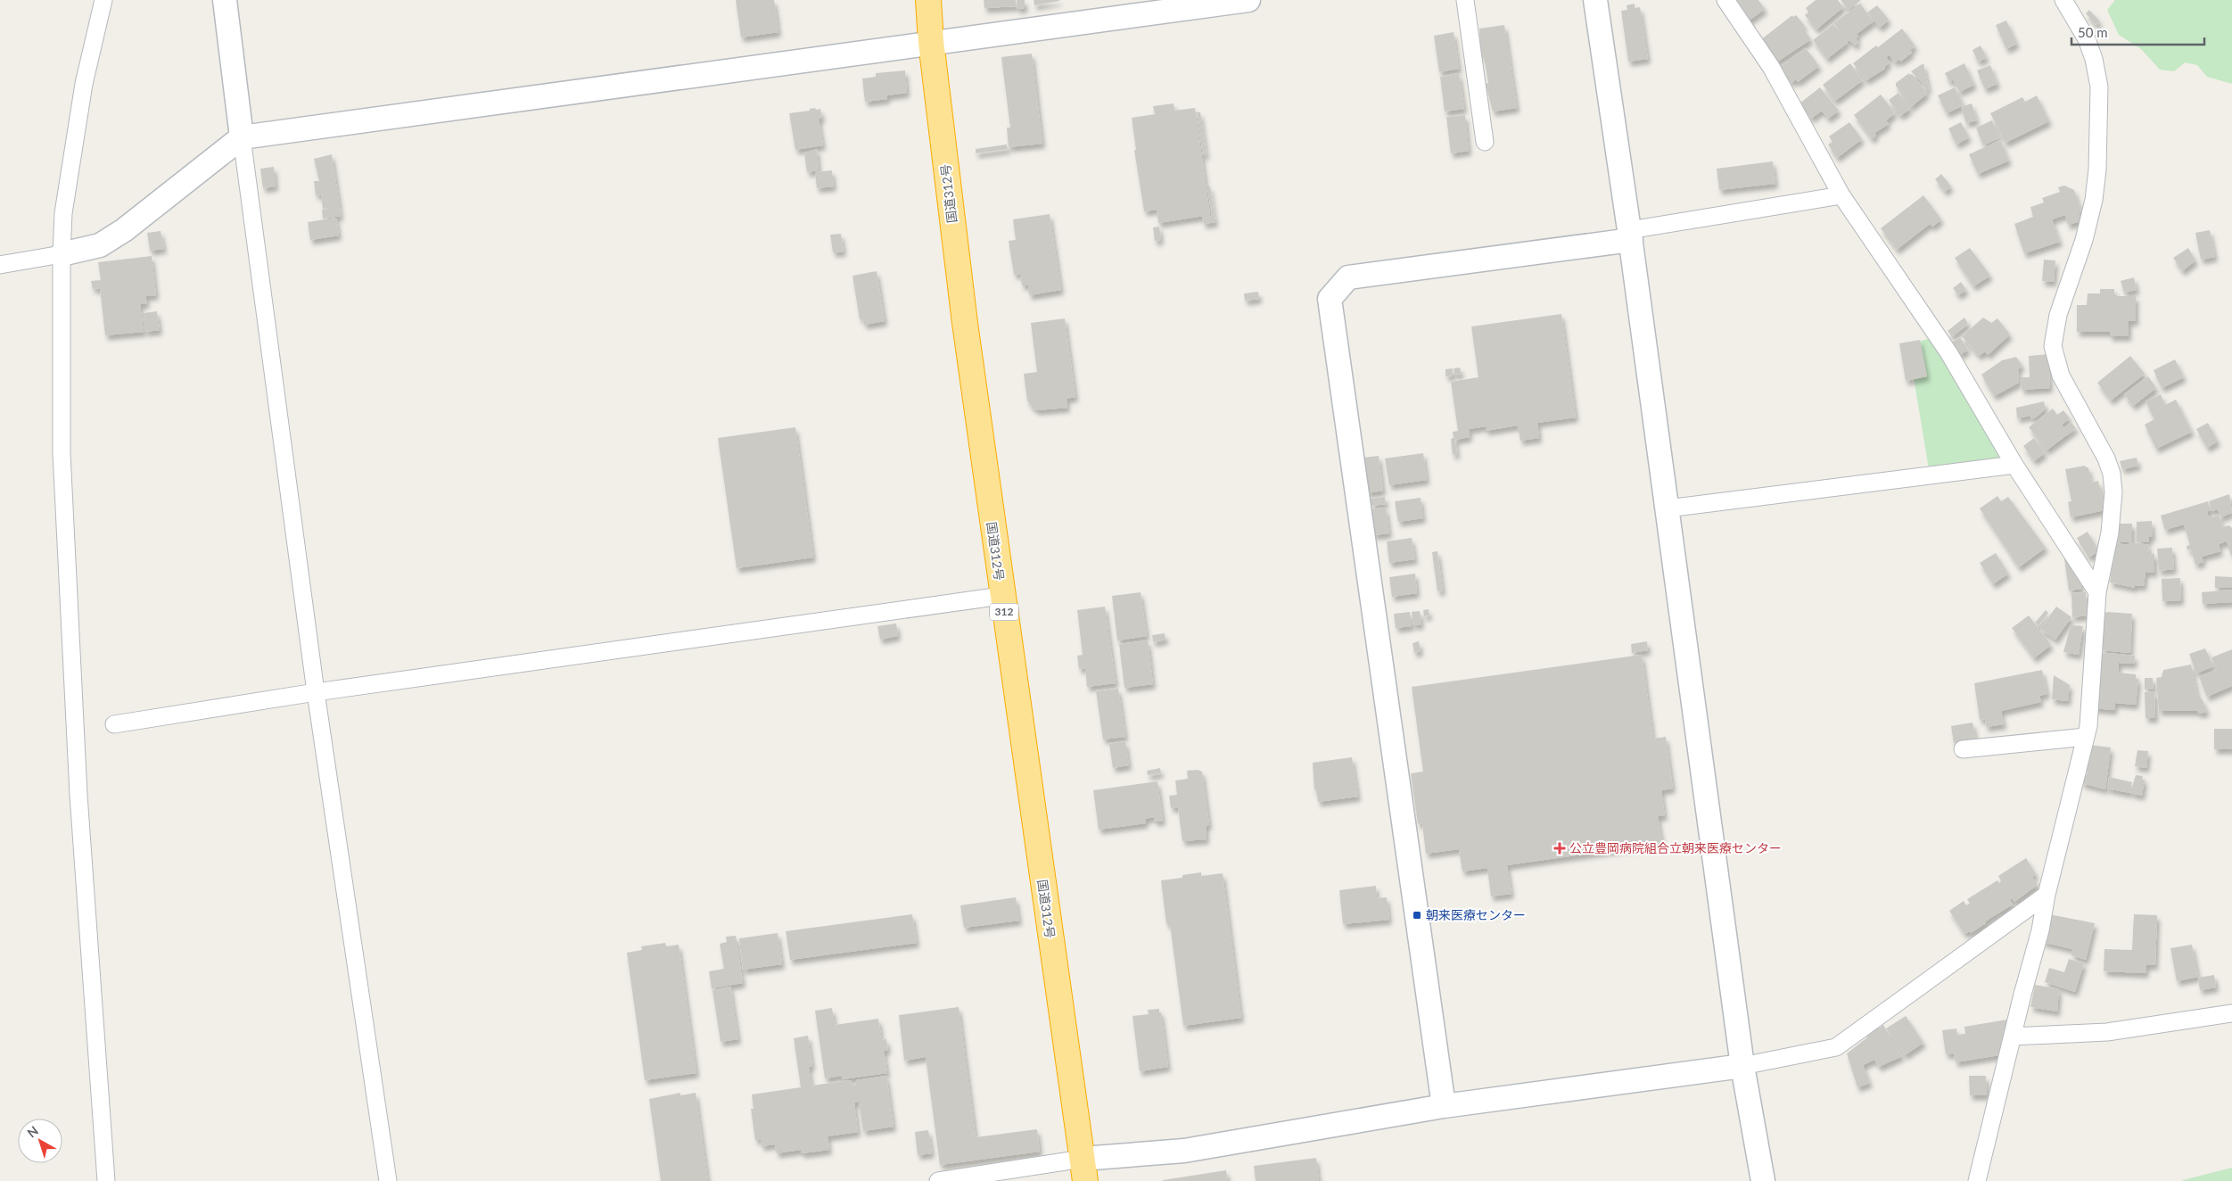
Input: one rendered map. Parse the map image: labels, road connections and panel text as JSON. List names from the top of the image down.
{
  "streets": {
    "highway": ["国道312号", "312"]
  },
  "places": {
    "health": ["公立豊岡病院組合立朝来医療センター"],
    "transit": ["朝来医療センター"]
  },
  "scale_bar": "50 m",
  "north": "top left"
}
